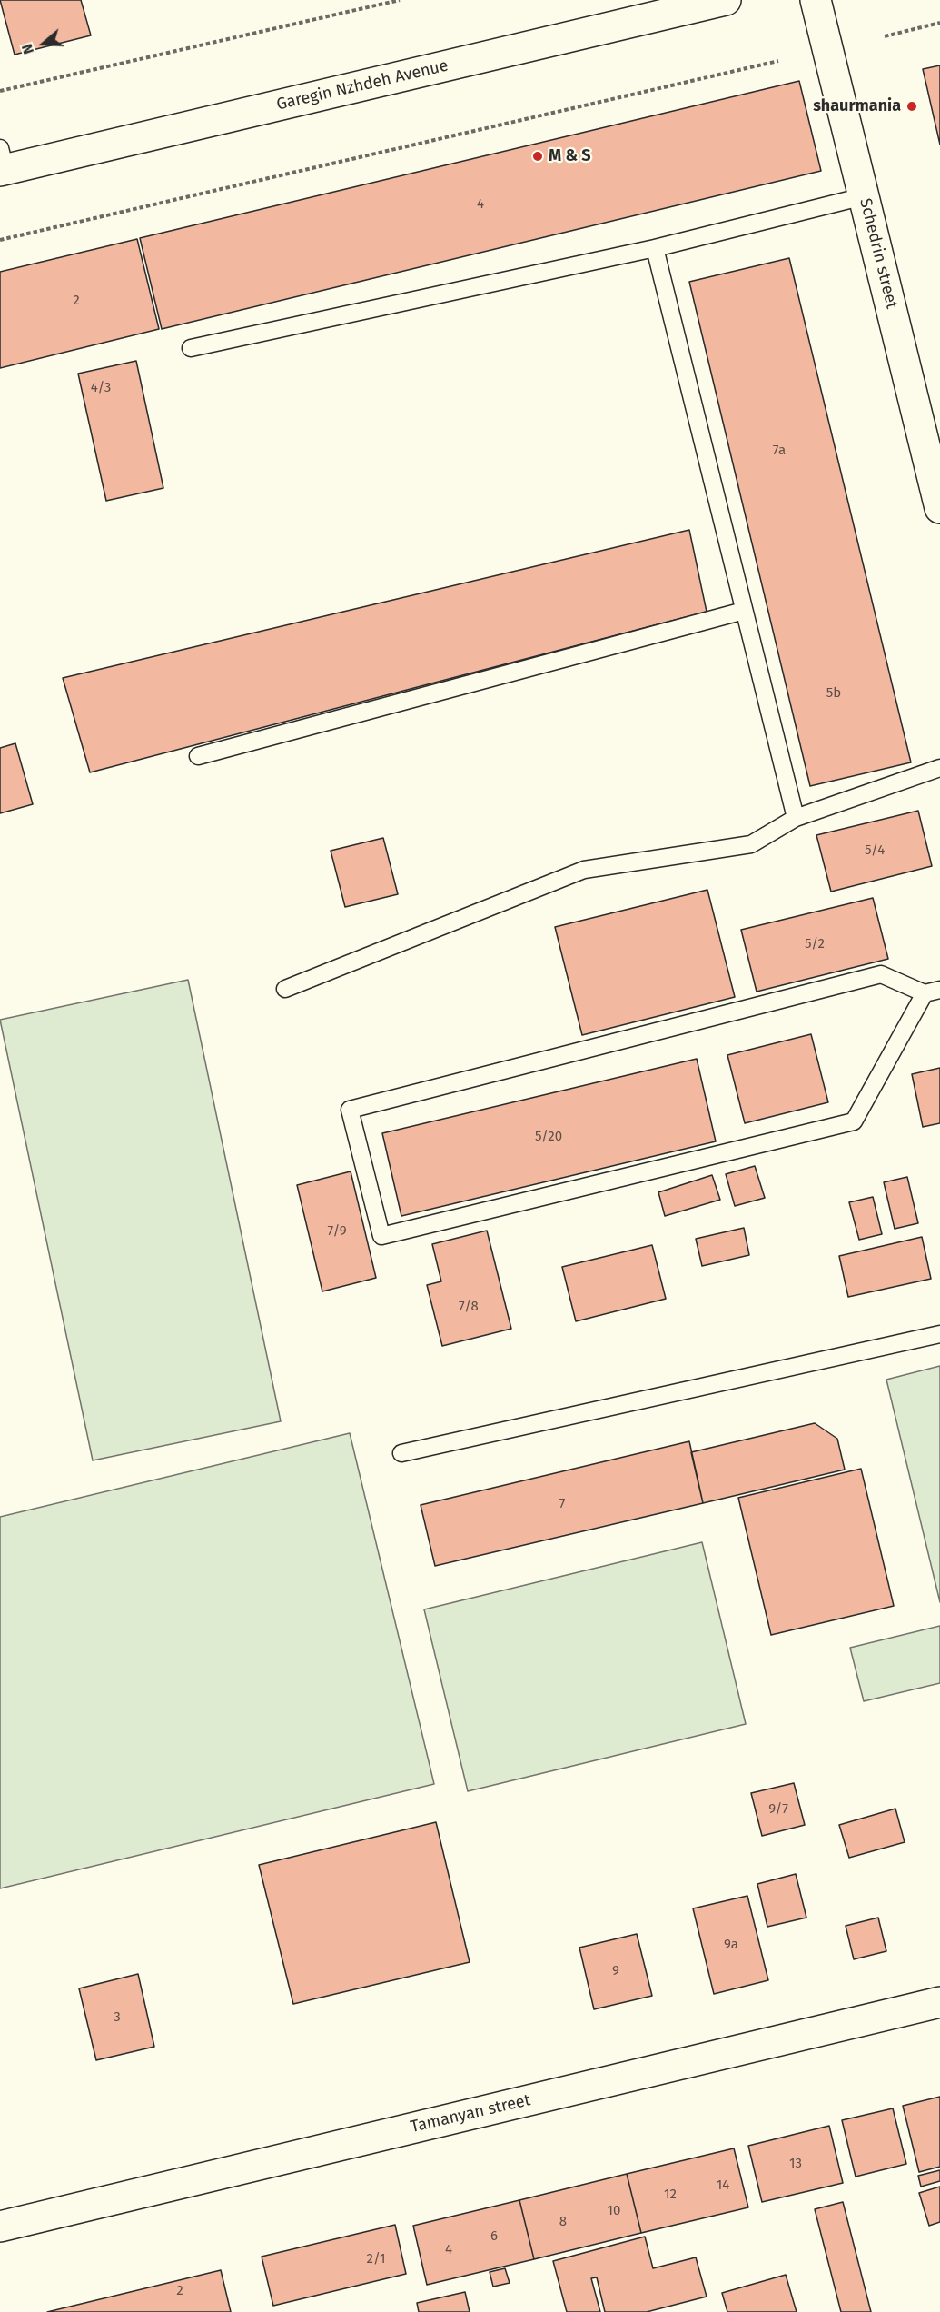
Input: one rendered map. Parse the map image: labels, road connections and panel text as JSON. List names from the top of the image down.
{
  "streets": {
    "main road": ["Garegin Nzhdeh Avenue", "Schedrin street", "Tamanyan street"]
  },
  "places": ["shaurmania", "M & S"],
  "house_numbers": [
    "4",
    "2",
    "4/3",
    "7a",
    "5b",
    "5/4",
    "5/2",
    "5/20",
    "7/9",
    "7/8",
    "7",
    "9/7",
    "9a",
    "9",
    "3",
    "13",
    "14",
    "12",
    "10",
    "8",
    "6",
    "4",
    "2/1",
    "2"
  ],
  "north": "left"
}
